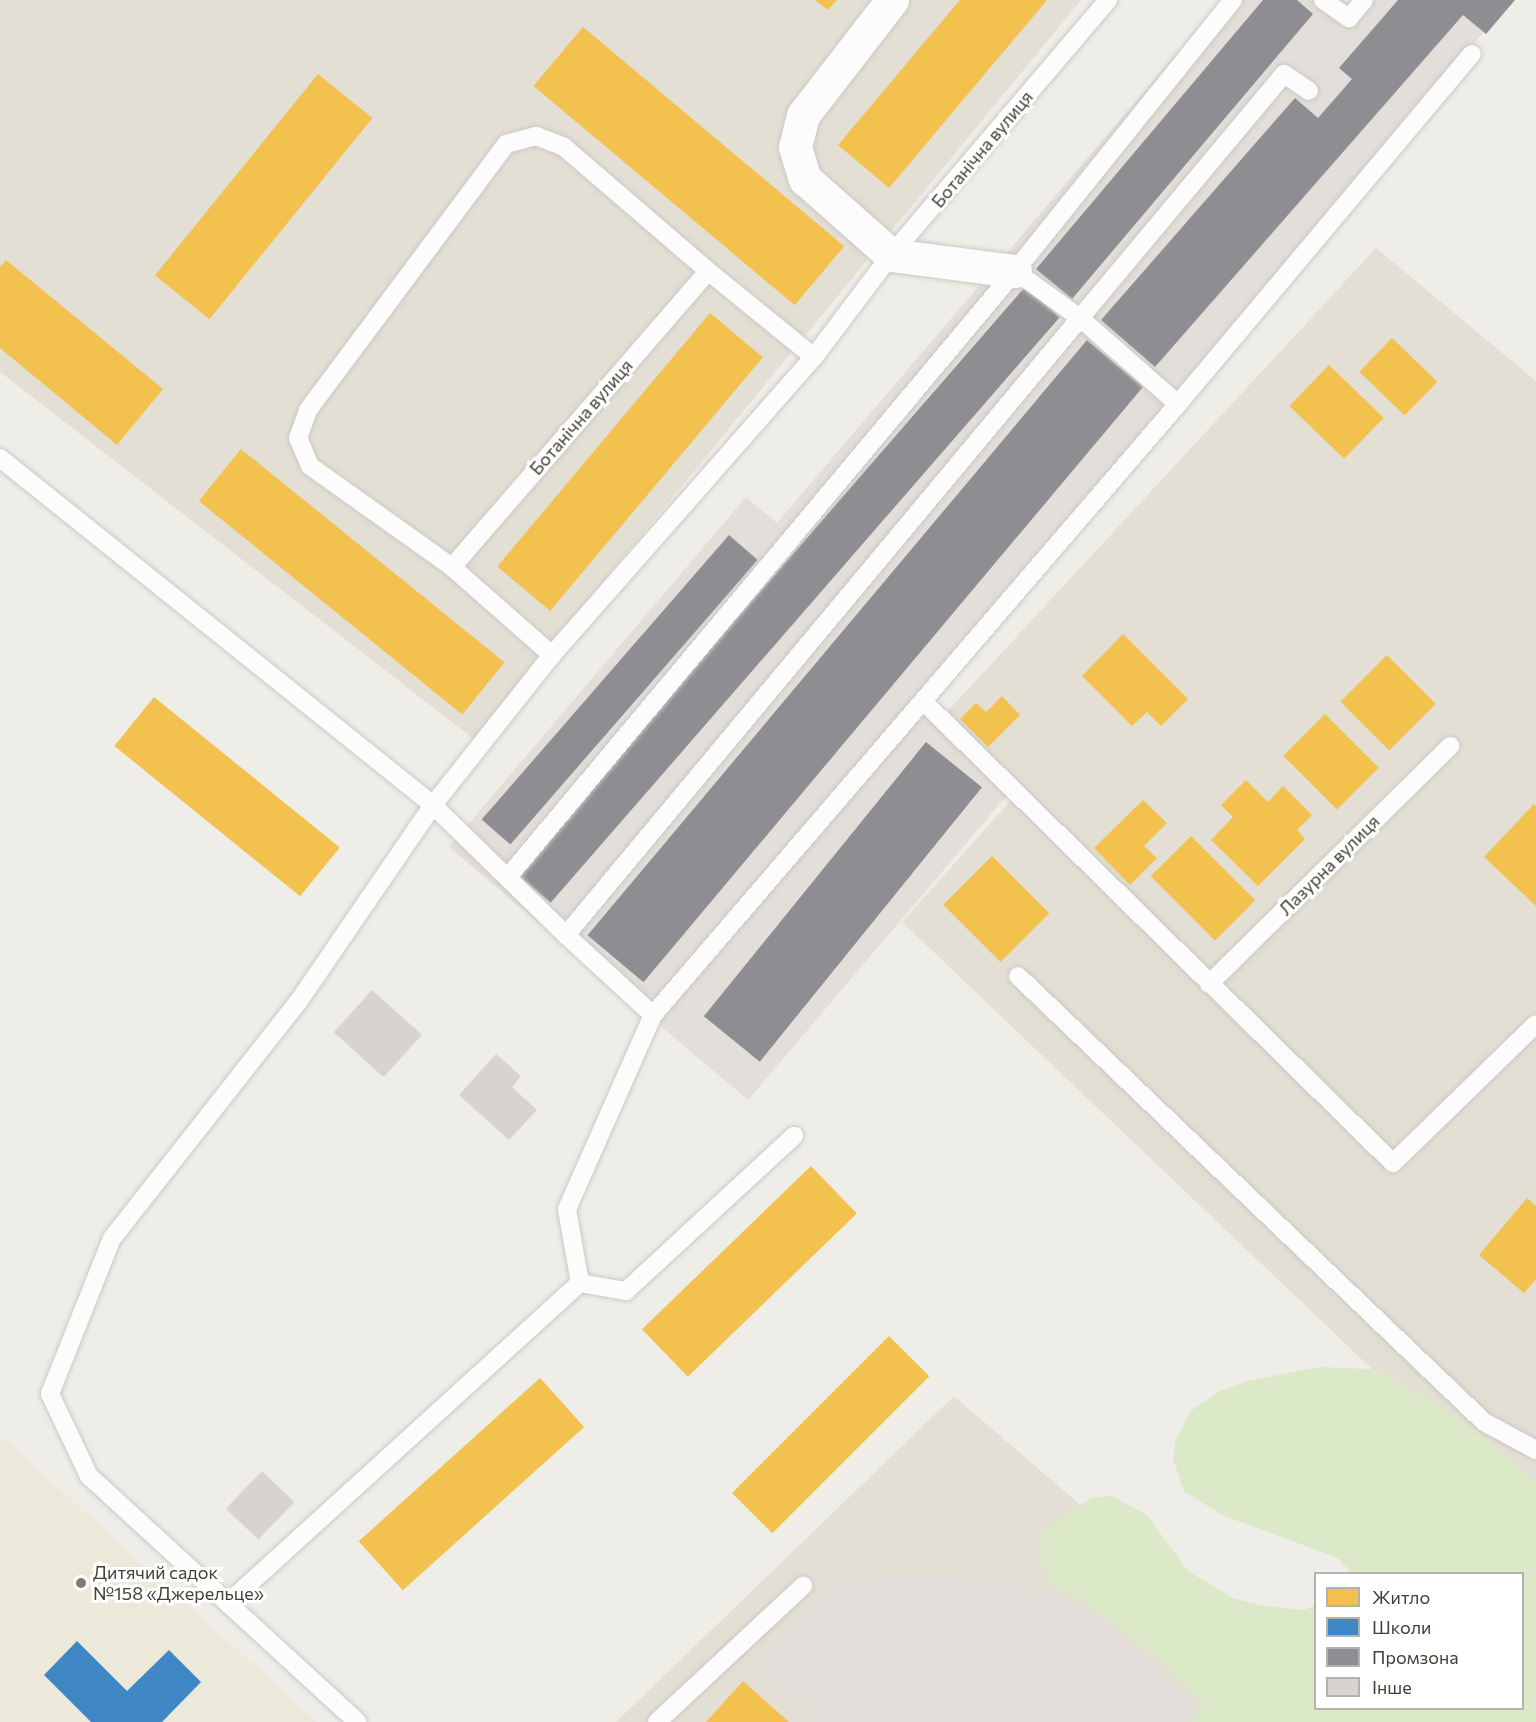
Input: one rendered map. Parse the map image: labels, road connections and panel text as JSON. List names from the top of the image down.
{
  "streets": {
    "lane": ["Ботанічна вулиця", "Лазурна вулиця"]
  },
  "places": ["Дитячий садок №158 «Джерельце»"],
  "legend": [
    "Житло",
    "Школи",
    "Промзона",
    "Інше"
  ]
}
